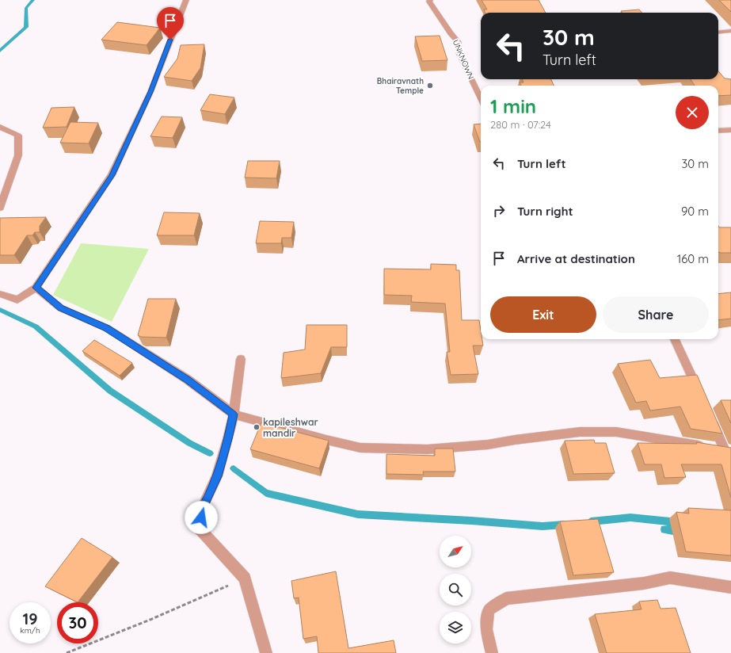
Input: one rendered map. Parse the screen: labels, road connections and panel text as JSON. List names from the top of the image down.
{
  "streets": {
    "street": ["UNKNOWN"]
  },
  "places": ["Bhairavnath Temple", "kapileshwar mandir"],
  "north": "top right",
  "page": {
    "turn": ["30 m", "Turn left"],
    "heading": ["1 min", "280 m · 07:24"],
    "list": [
      {
        "name": "Turn left",
        "value": "30 m"
      },
      {
        "name": "Turn right",
        "value": "90 m"
      },
      {
        "name": "Arrive at destination",
        "value": "160 m"
      }
    ],
    "buttons": ["Exit", "Share"],
    "speed": "19 km/h",
    "limit": "30"
  }
}
